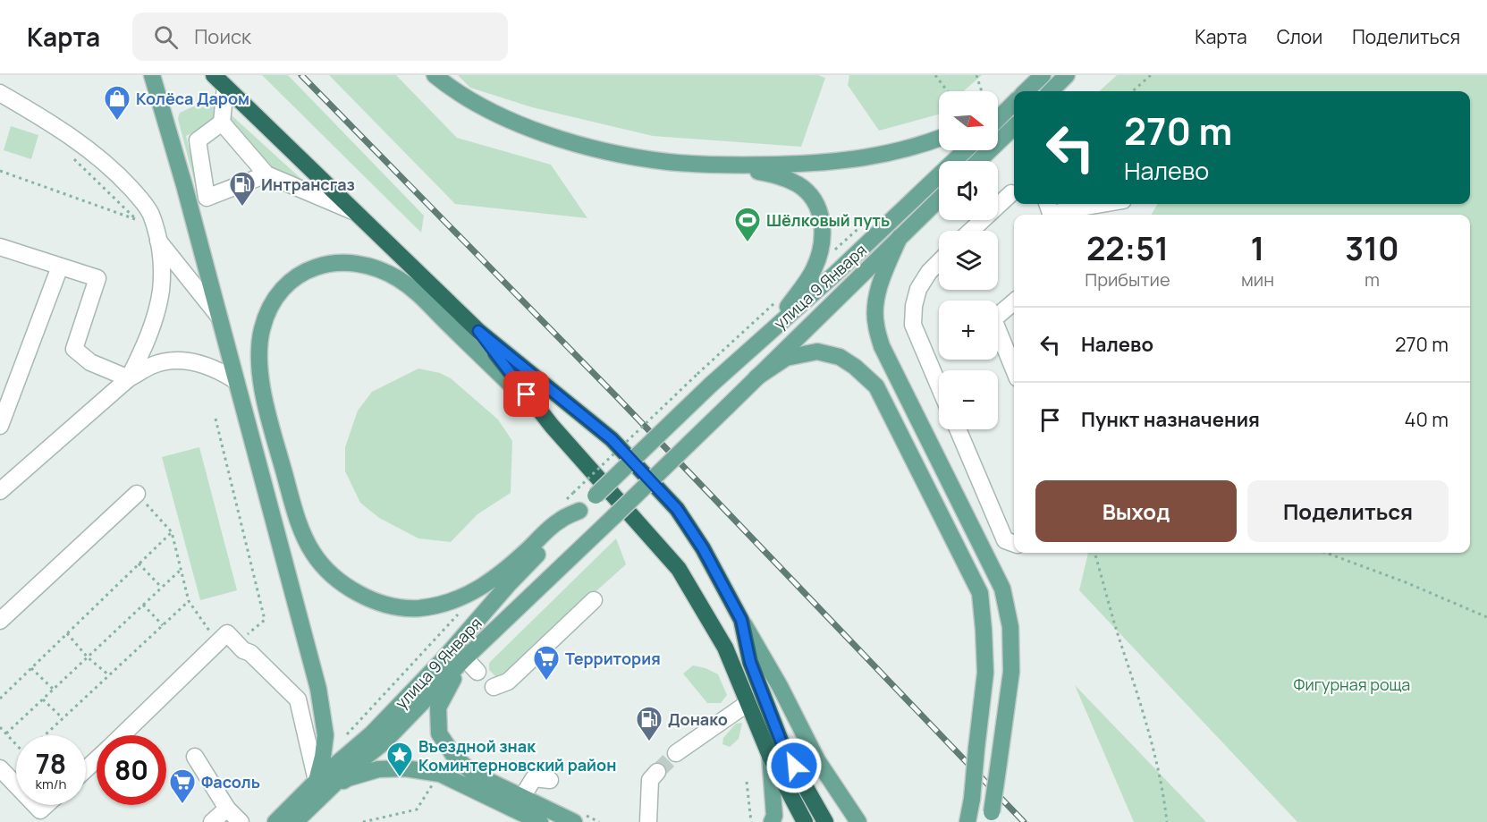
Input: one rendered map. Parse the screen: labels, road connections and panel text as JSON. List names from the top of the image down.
{
  "streets": {
    "main road": ["улица 9 Января"]
  },
  "parks": ["Фигурная роща"],
  "places": {
    "shop": ["Колёса Даром"],
    "fuel station": ["Интрансгаз", "Донако"],
    "sports": ["Шёлковый путь"],
    "supermarket": ["Территория", "Фасоль"],
    "place": ["Въездной знак Коминтерновский район"]
  },
  "north": "right",
  "page": {
    "header": "Карта",
    "search": "Поиск",
    "nav": ["Карта", "Слои", "Поделиться"],
    "map_buttons": ["+", "−"],
    "turn": ["270 m", "Налево"],
    "eta": [
      "22:51",
      "Прибытие",
      "1",
      "мин",
      "310",
      "m"
    ],
    "list": [
      {
        "name": "Налево",
        "value": "270 m"
      },
      {
        "name": "Пункт назначения",
        "value": "40 m"
      }
    ],
    "buttons": ["Выход", "Поделиться"],
    "speed": "78 km/h",
    "limit": "80"
  }
}
